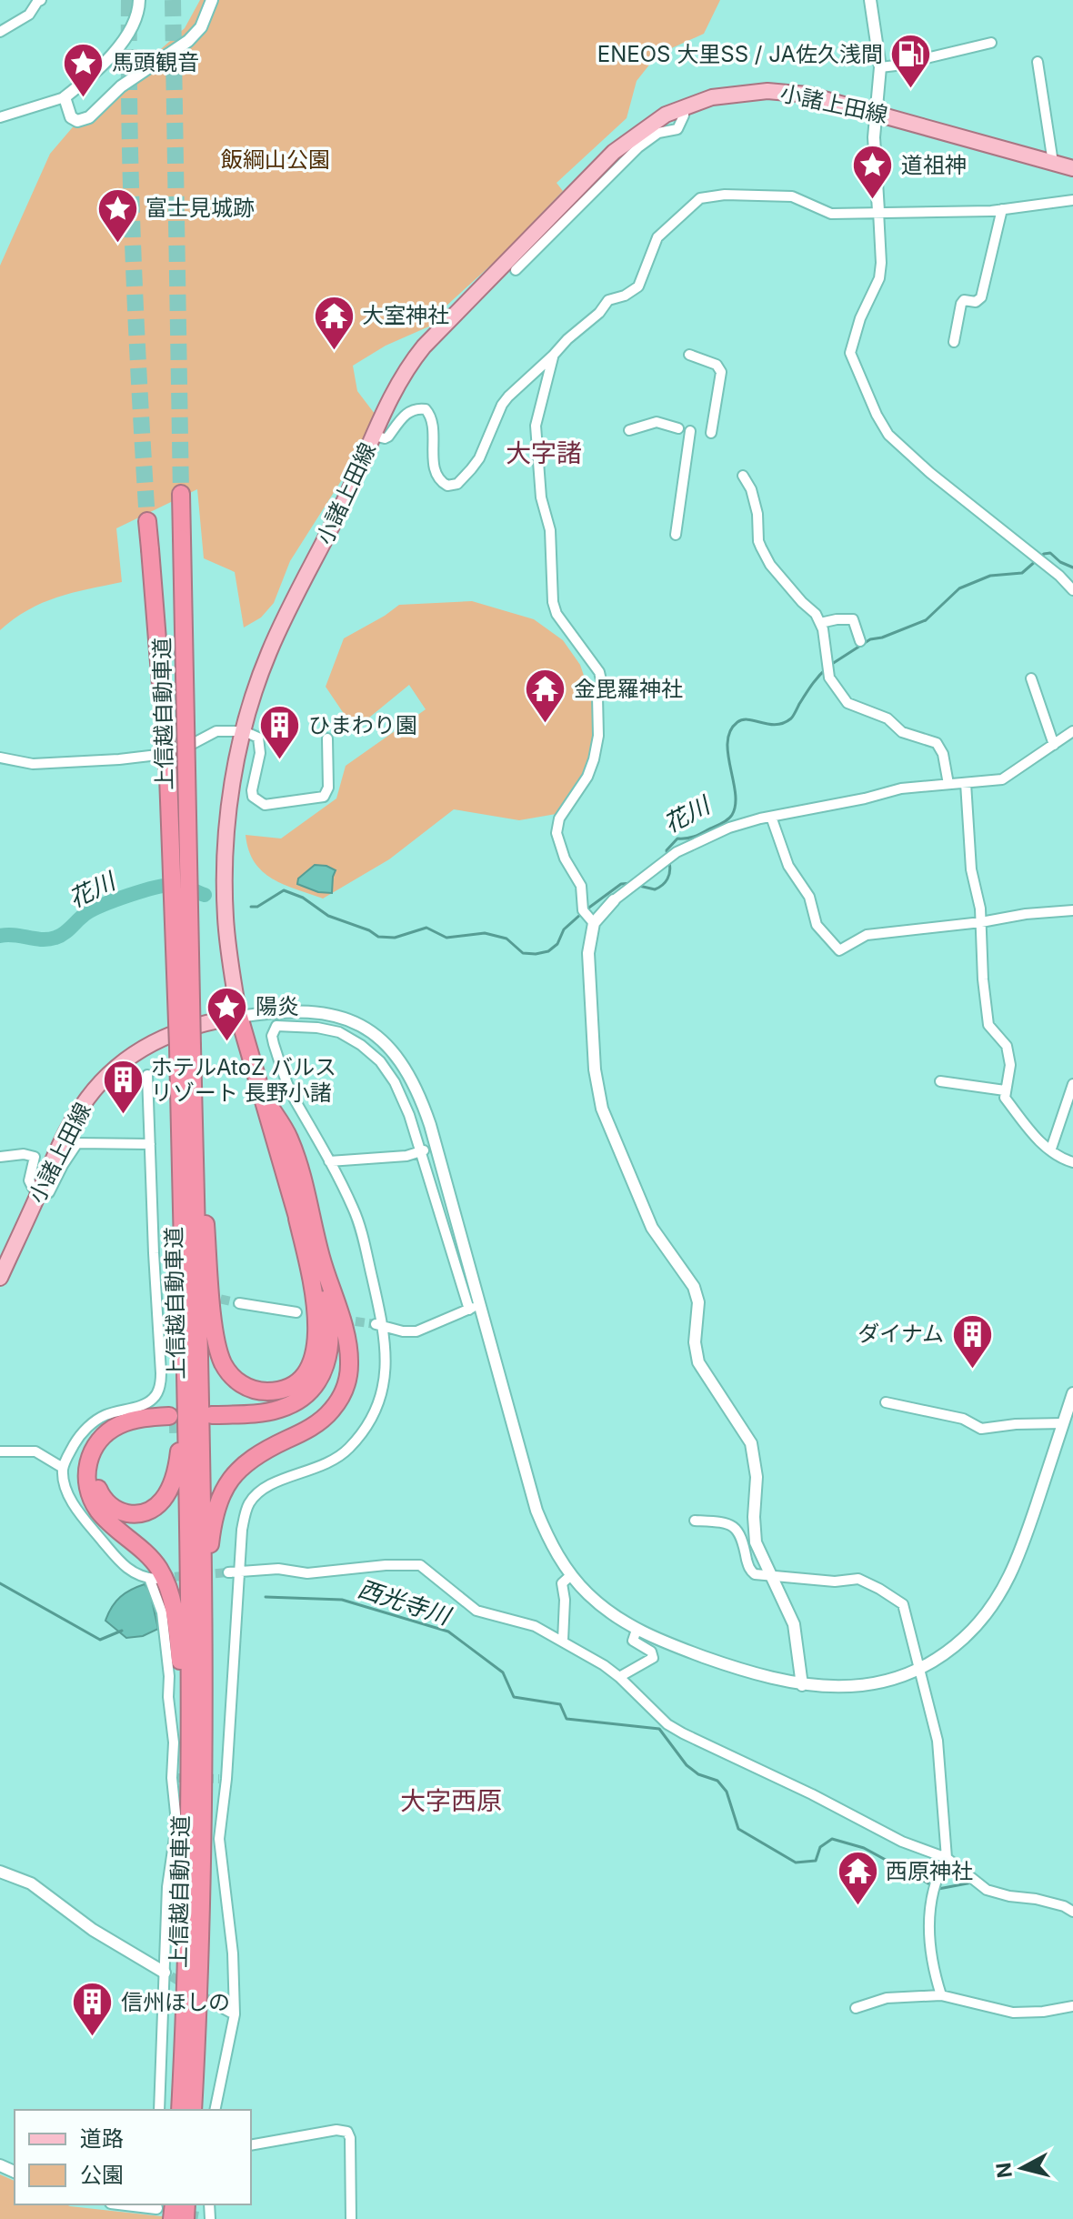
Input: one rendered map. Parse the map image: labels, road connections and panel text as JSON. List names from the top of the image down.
{
  "streets": {
    "highway": ["上信越自動車道"],
    "main road": ["小諸上田線"]
  },
  "districts": ["大字諸", "大字西原"],
  "water": ["花川", "西光寺川"],
  "parks": ["飯綱山公園"],
  "places": {
    "fuel station": ["ENEOS 大里SS / JA佐久浅間"],
    "place": [
      "馬頭観音",
      "道祖神",
      "富士見城跡",
      "陽炎"
    ],
    "temple": ["大室神社", "金毘羅神社", "西原神社"],
    "building": [
      "ひまわり園",
      "ホテルAtoZ バルス リゾート 長野小諸",
      "ダイナム",
      "信州ほしの"
    ]
  },
  "legend": ["道路", "公園"],
  "north": "left"
}
